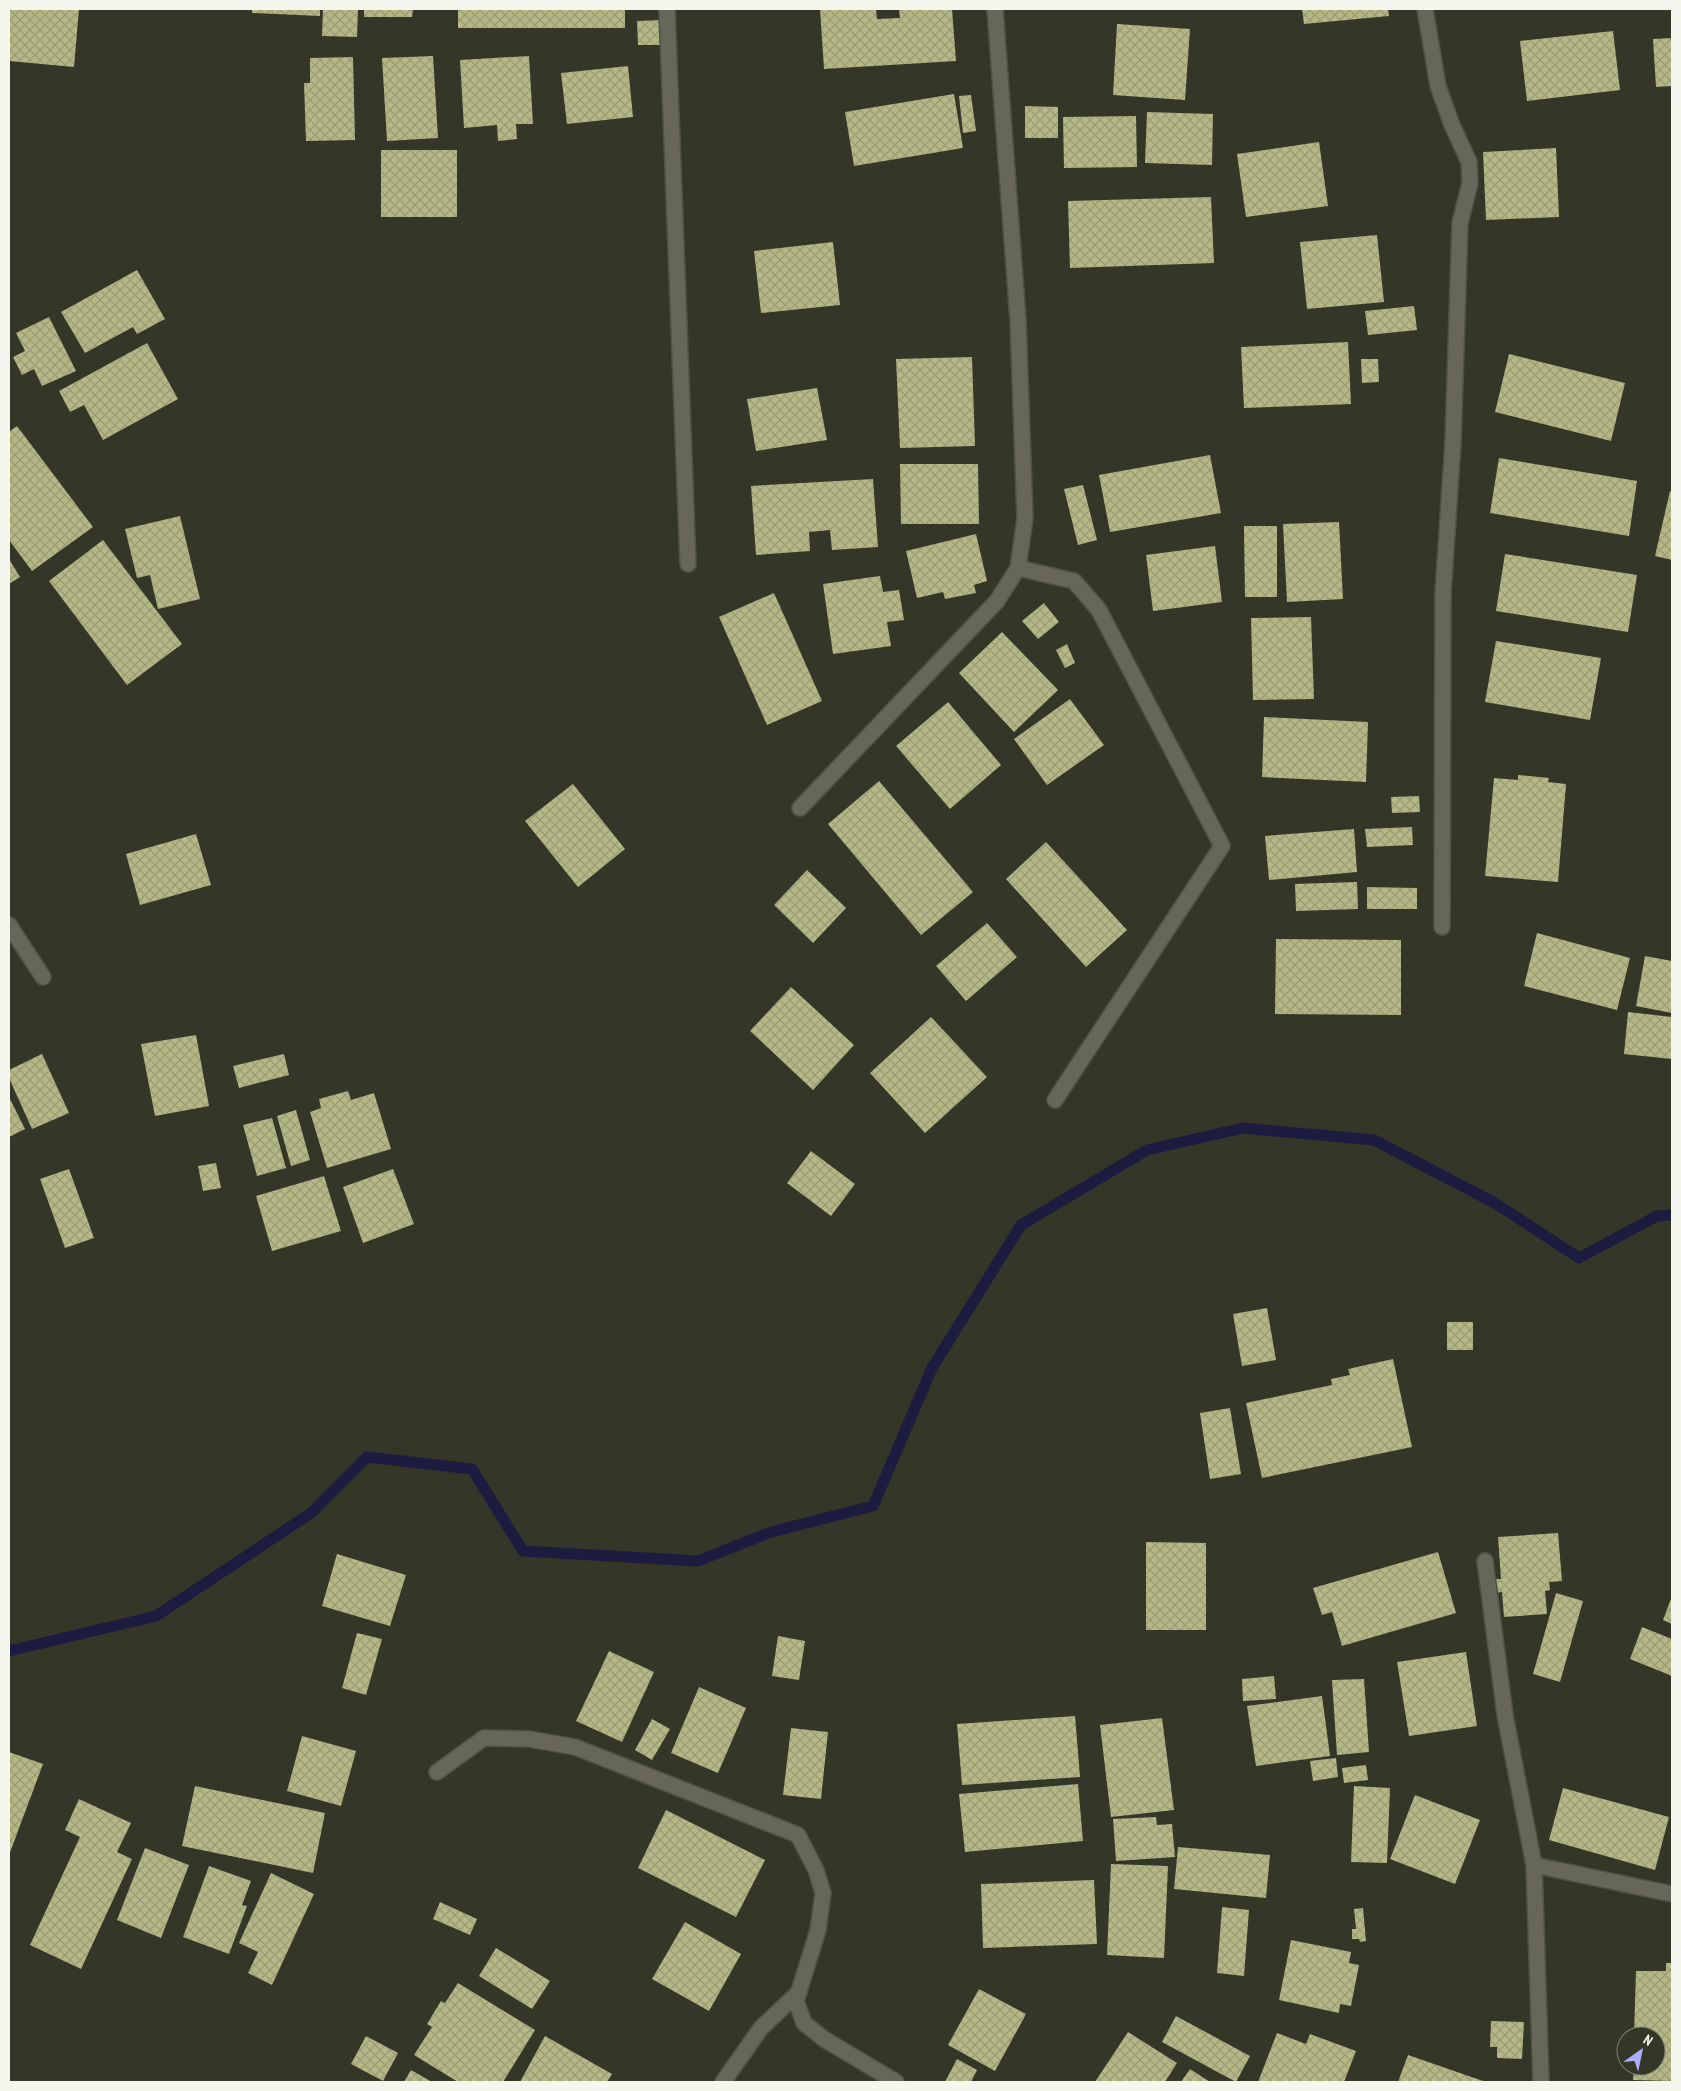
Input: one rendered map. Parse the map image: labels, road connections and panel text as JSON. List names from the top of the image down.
{
  "north": "top right"
}
